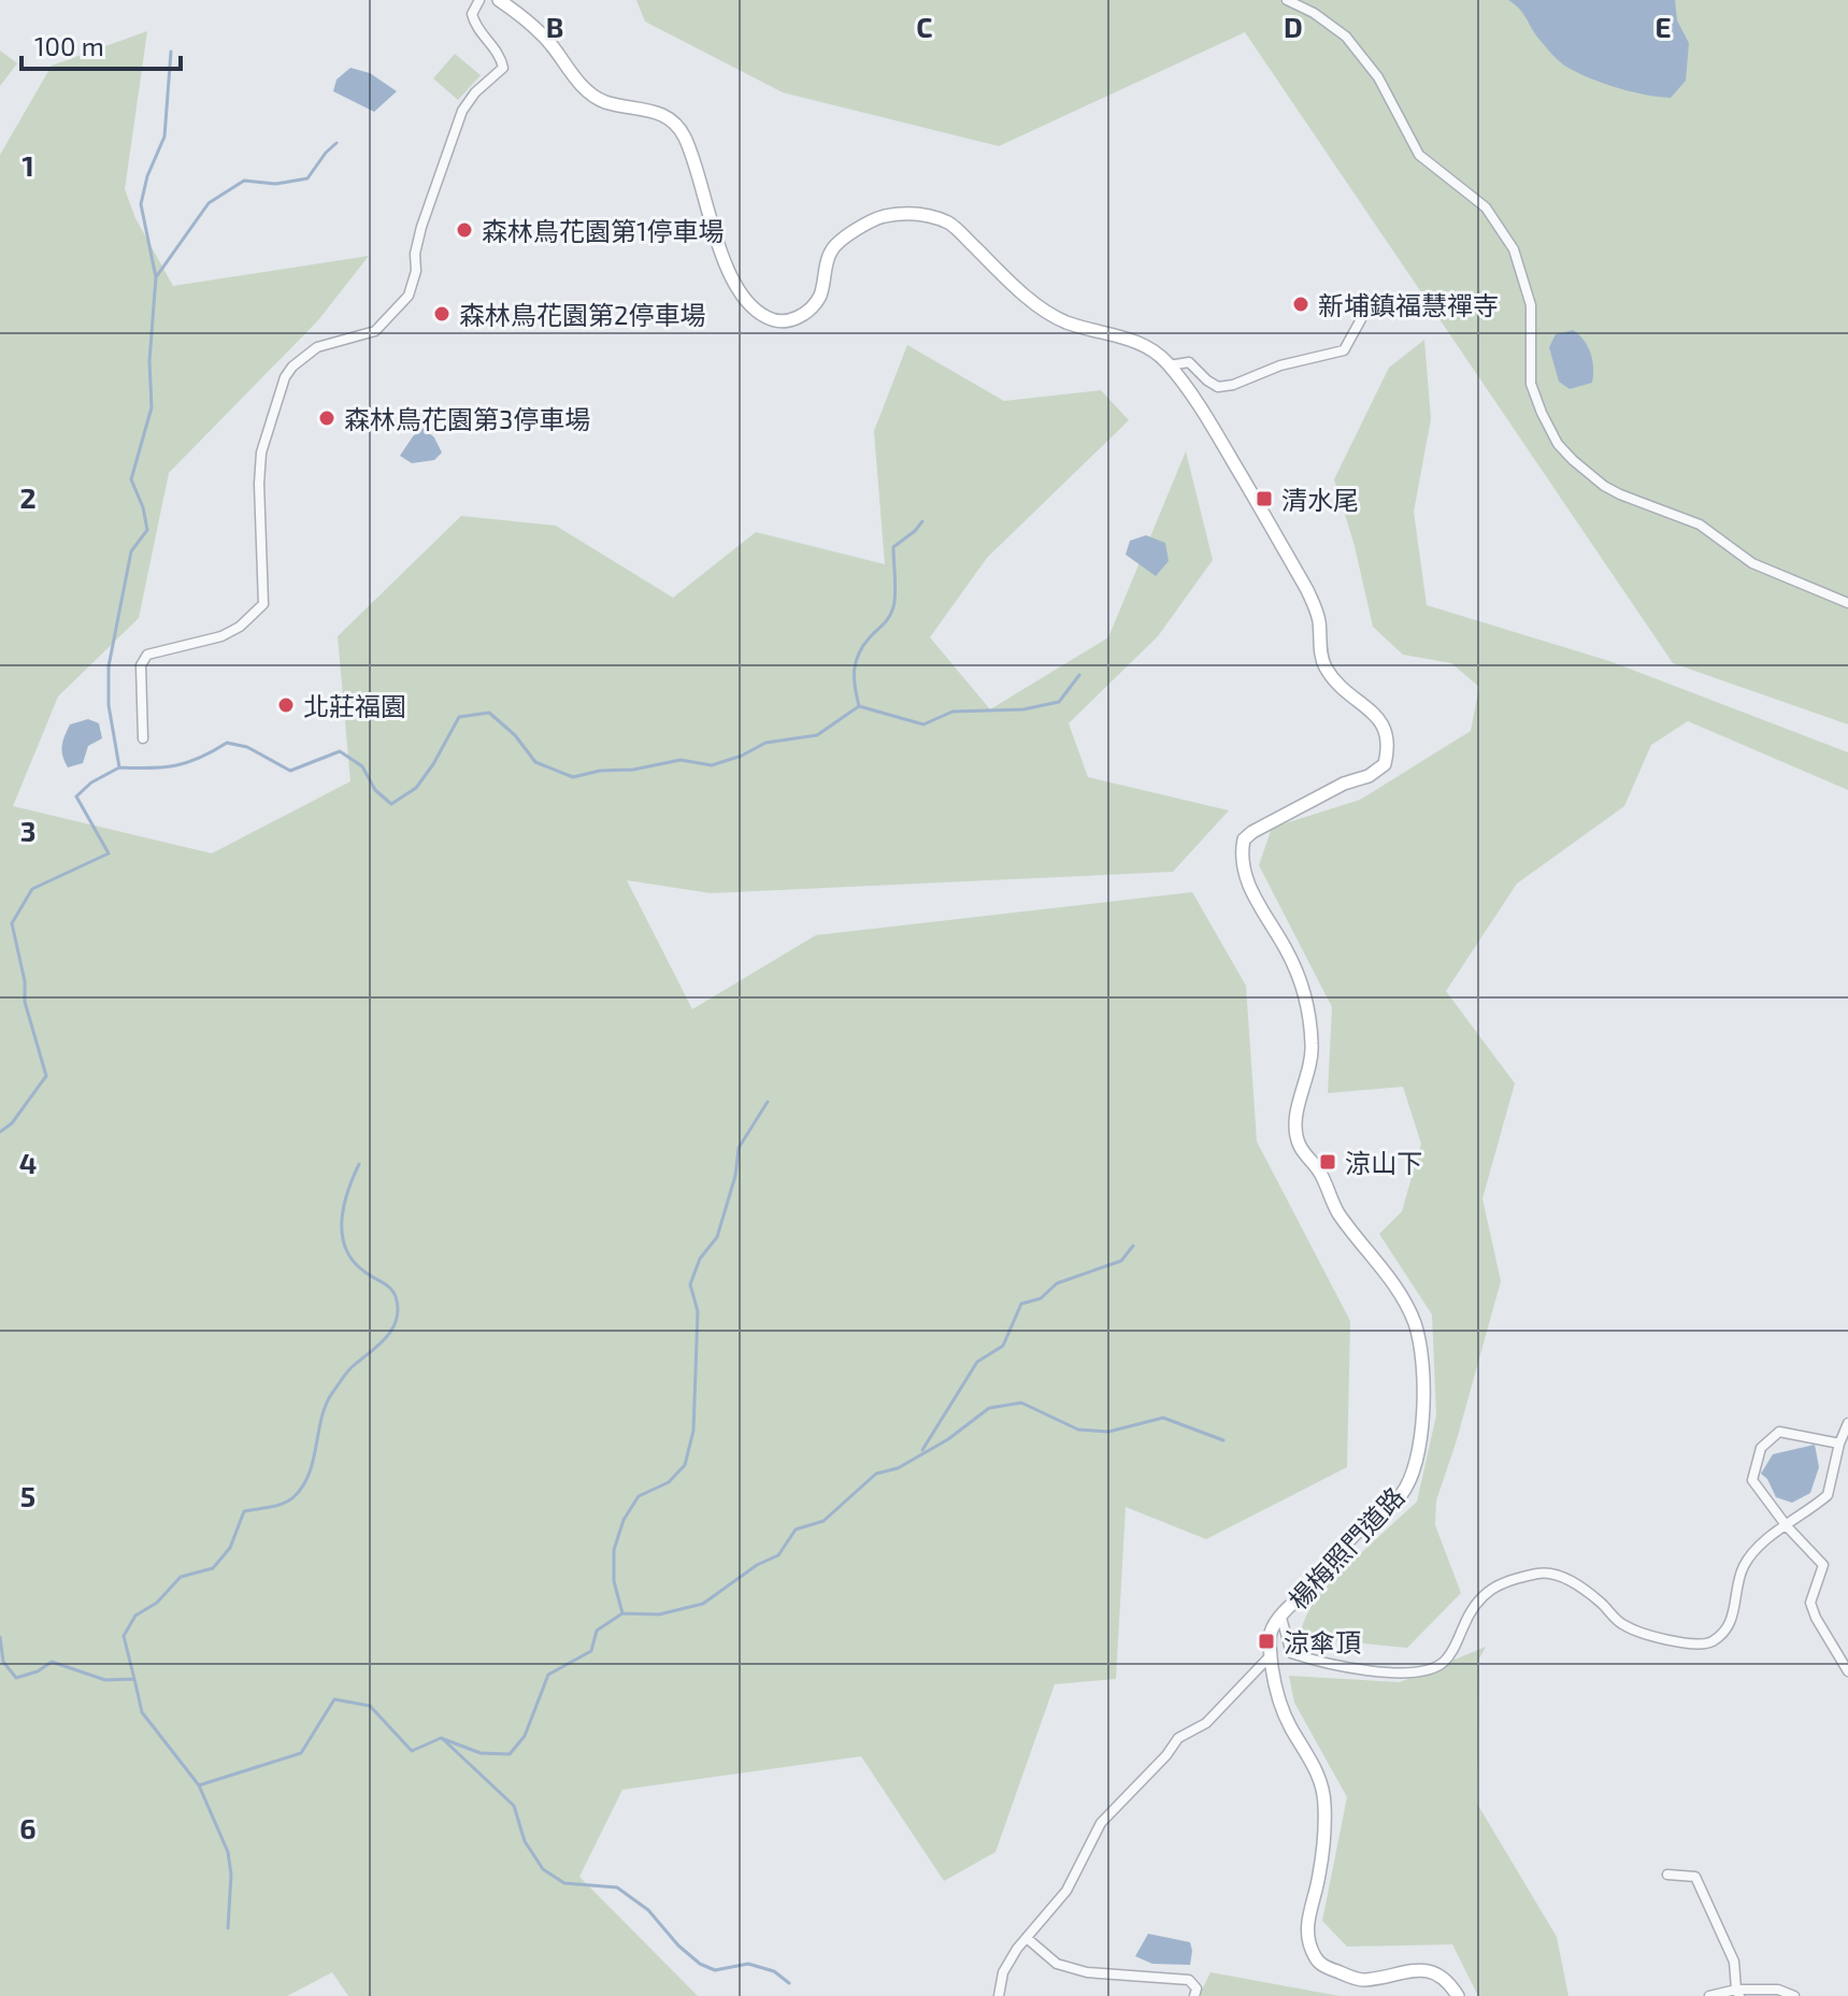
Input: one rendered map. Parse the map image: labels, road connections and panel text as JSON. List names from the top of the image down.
{
  "streets": {
    "street": ["楊梅照門道路"]
  },
  "places": {
    "other": [
      "森林鳥花園第1停車場",
      "新埔鎮福慧禪寺",
      "森林鳥花園第2停車場",
      "森林鳥花園第3停車場",
      "北莊福園"
    ],
    "transit": ["清水尾", "涼山下", "涼傘頂"]
  },
  "scale_bar": "100 m",
  "grid": {
    "columns": [
      "B",
      "C",
      "D",
      "E"
    ],
    "rows": [
      "1",
      "2",
      "3",
      "4",
      "5",
      "6"
    ]
  }
}
